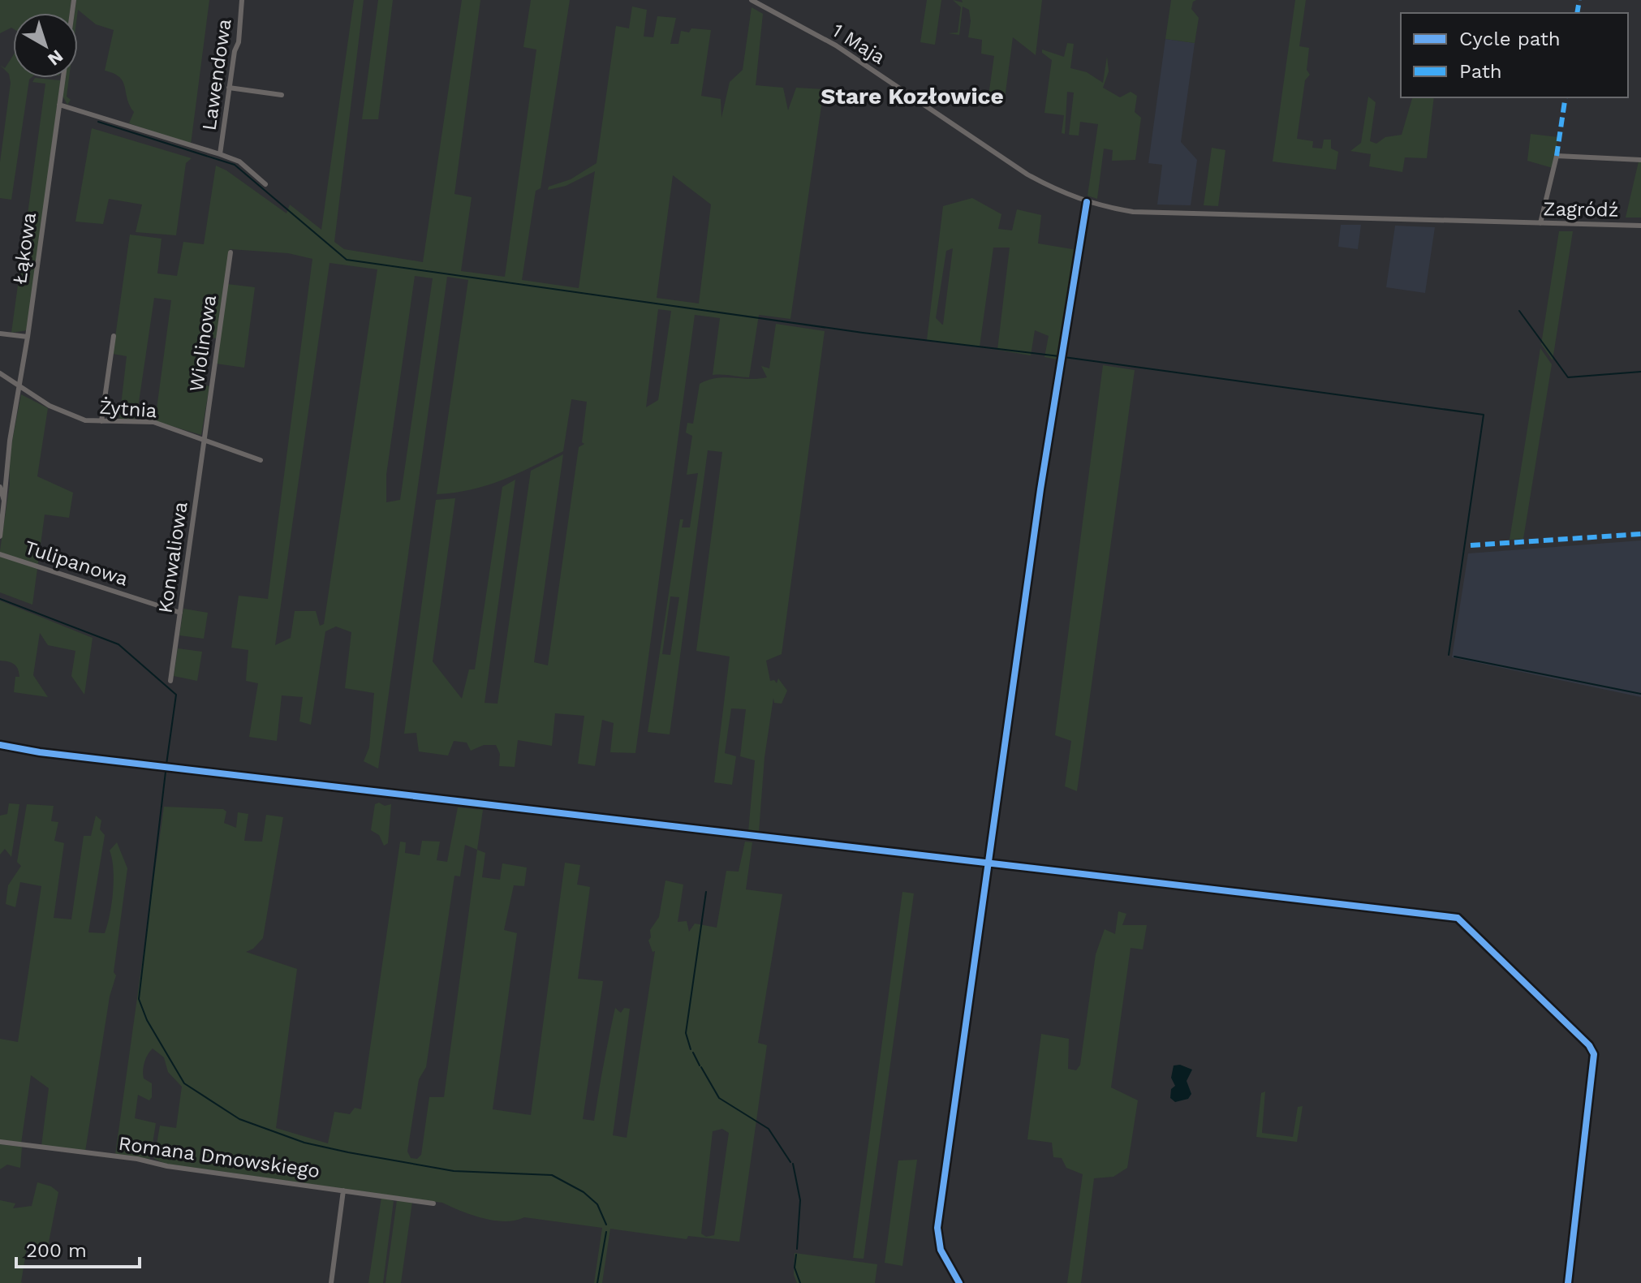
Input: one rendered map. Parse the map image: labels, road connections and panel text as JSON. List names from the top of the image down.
{
  "streets": {
    "street": [
      "1 Maja",
      "Lawendowa",
      "Zagródź",
      "Łąkowa",
      "Wiolinowa",
      "Żytnia",
      "Konwaliowa",
      "Tulipanowa",
      "Romana Dmowskiego"
    ]
  },
  "crossings": [
    ["1 Maja", "Zagródź"],
    ["Łąkowa", "Żytnia"],
    ["Wiolinowa", "Żytnia"],
    ["Wiolinowa", "Konwaliowa"],
    ["Żytnia", "Konwaliowa"],
    ["Konwaliowa", "Tulipanowa"]
  ],
  "districts": ["Stare Kozłowice"],
  "legend": ["Cycle path", "Path"],
  "scale_bar": "200 m",
  "north": "bottom right"
}
